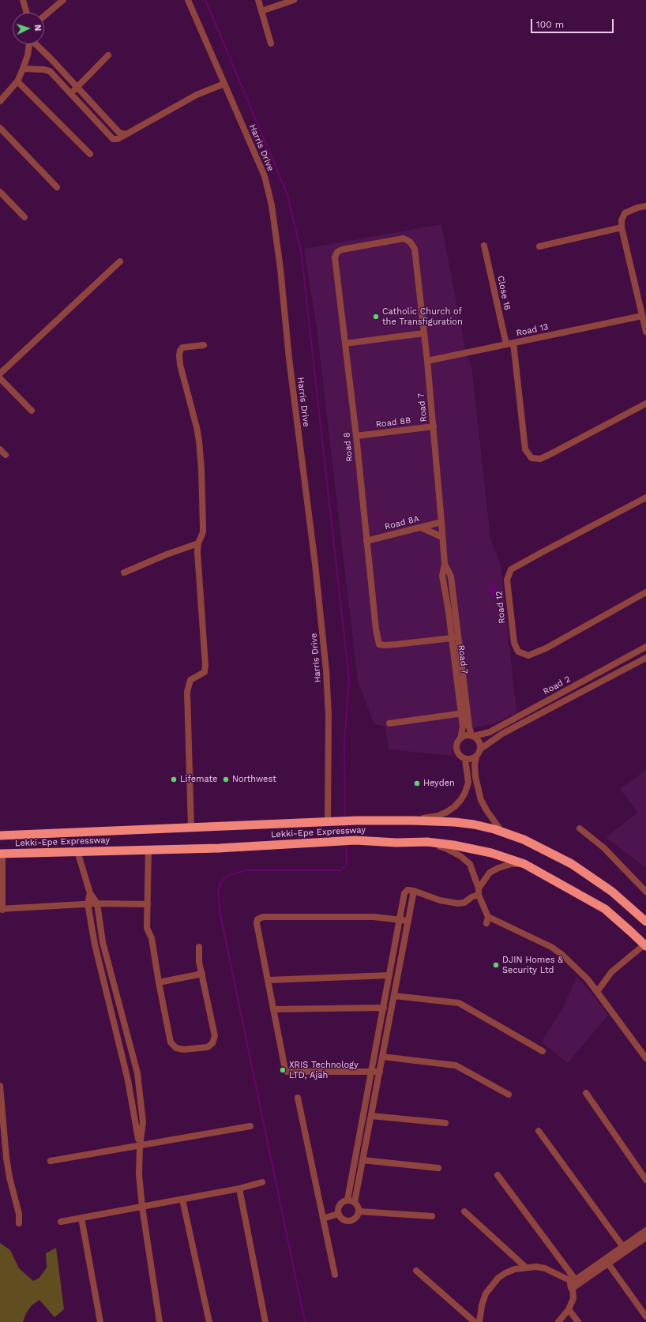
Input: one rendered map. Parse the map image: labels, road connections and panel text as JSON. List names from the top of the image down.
{
  "streets": {
    "highway": ["Lekki-Epe Expressway"],
    "street": [
      "Harris Drive",
      "Close 16",
      "Road 13",
      "Road 7",
      "Road 8B",
      "Road 8",
      "Road 8A",
      "Road 12",
      "Road 2"
    ]
  },
  "crossings": [
    ["Harris Drive", "Lekki-Epe Expressway"],
    ["Close 16", "Road 13"],
    ["Road 13", "Road 7"],
    ["Road 7", "Road 8B"],
    ["Road 7", "Road 8"],
    ["Road 7", "Road 8A"],
    ["Road 7", "Road 2"],
    ["Road 8B", "Road 8"],
    ["Road 8", "Road 8A"]
  ],
  "places": [
    "Catholic Church of the Transfiguration",
    "Lifemate",
    "Northwest",
    "Heyden",
    "DJIN Homes & Security Ltd",
    "XRIS Technology LTD, Ajah"
  ],
  "scale_bar": "100 m",
  "north": "right"
}
